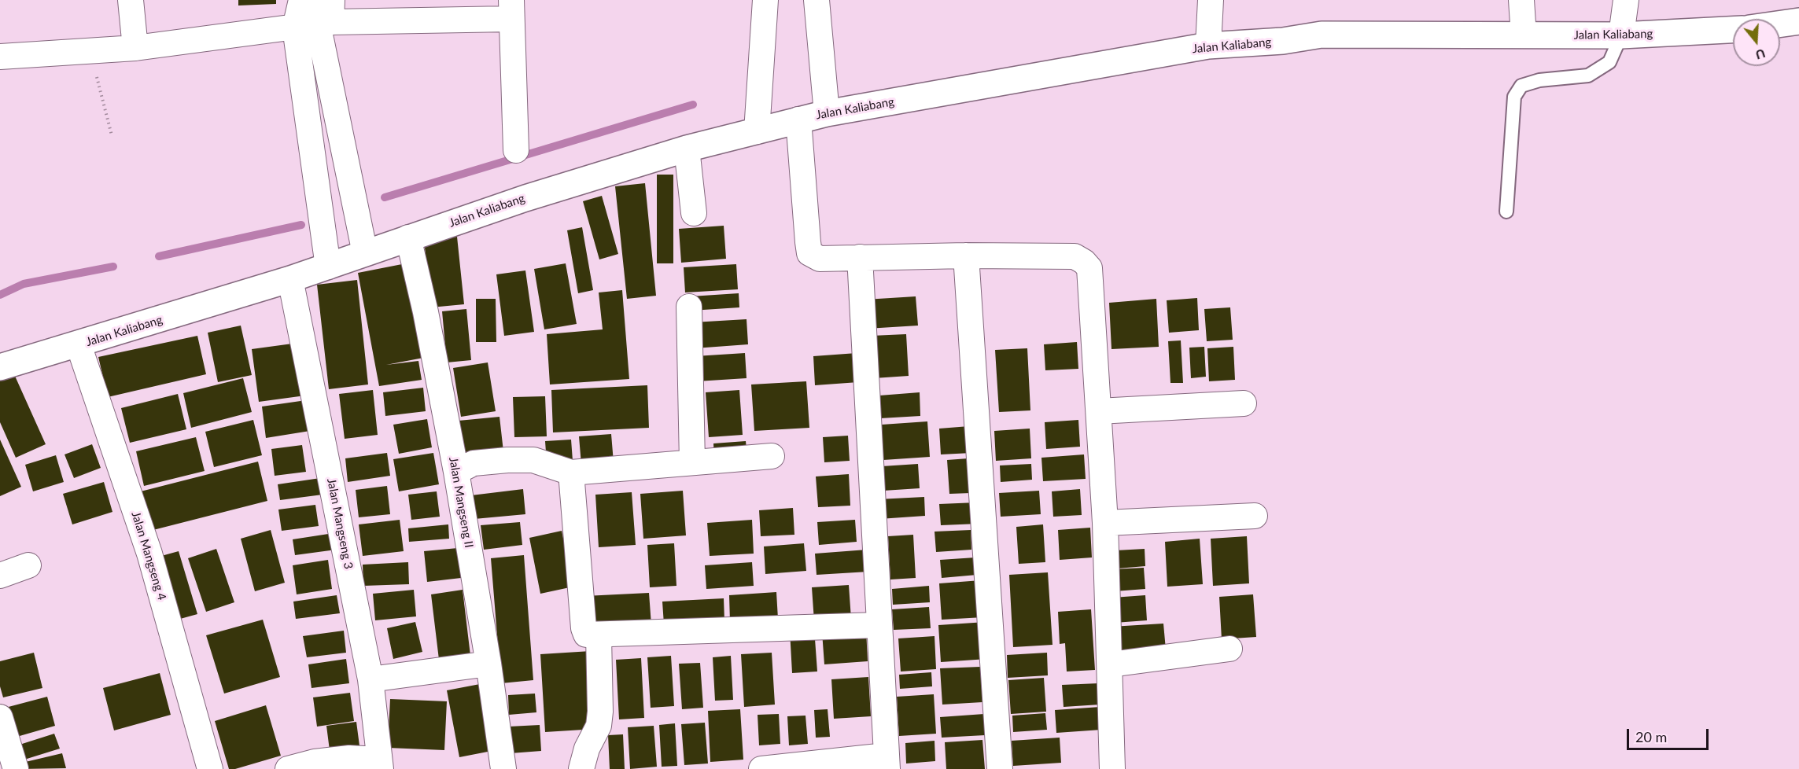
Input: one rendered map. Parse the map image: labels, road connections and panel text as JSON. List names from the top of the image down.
{
  "streets": {
    "main road": ["Jalan Kaliabang"],
    "street": ["Jalan Mangseng II", "Jalan Mangseng 3", "Jalan Mangseng 4"]
  },
  "crossings": [
    ["Jalan Kaliabang", "Jalan Mangseng II"],
    ["Jalan Kaliabang", "Jalan Mangseng 3"],
    ["Jalan Kaliabang", "Jalan Mangseng 4"]
  ],
  "scale_bar": "20 m",
  "north": "bottom"
}
